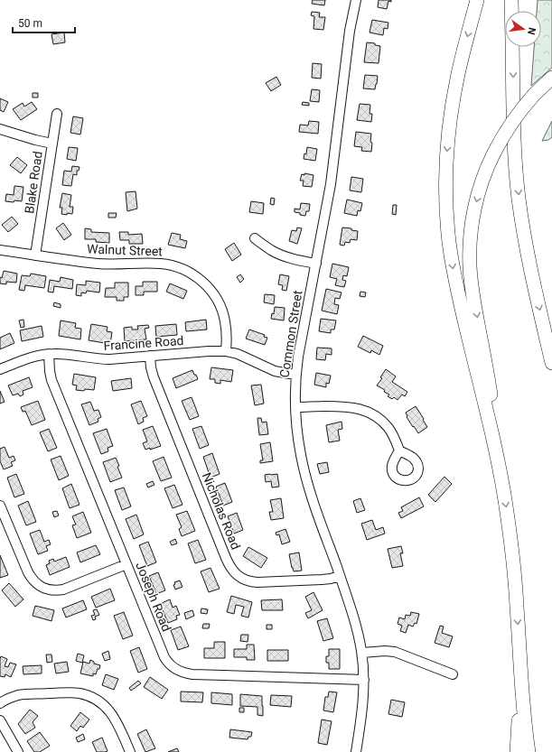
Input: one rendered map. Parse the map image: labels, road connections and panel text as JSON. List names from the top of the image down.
{
  "streets": {
    "street": [
      "Blake Road",
      "Walnut Street",
      "Common Street",
      "Francine Road",
      "Nicholas Road",
      "Joseph Road"
    ]
  },
  "crossings": [
    ["Blake Road", "Walnut Street"],
    ["Walnut Street", "Francine Road"],
    ["Common Street", "Nicholas Road"],
    ["Common Street", "Joseph Road"],
    ["Francine Road", "Nicholas Road"],
    ["Francine Road", "Joseph Road"]
  ],
  "scale_bar": "50 m",
  "north": "right"
}
